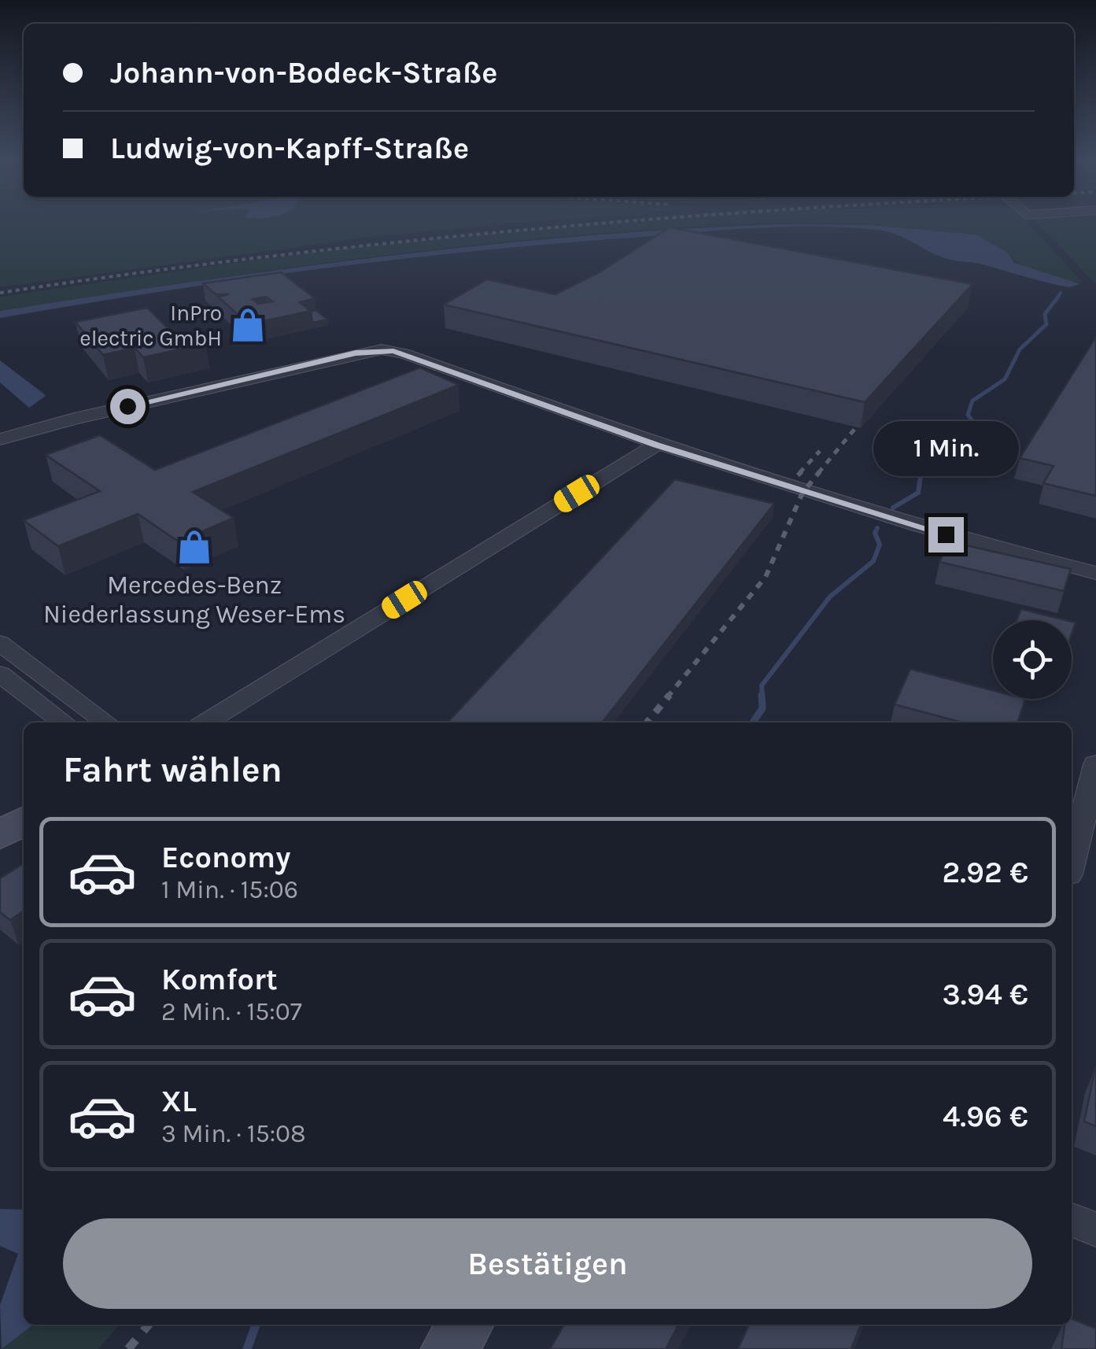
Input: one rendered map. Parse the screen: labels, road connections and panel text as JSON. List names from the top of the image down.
{
  "places": {
    "shop": ["InPro electric GmbH", "Mercedes-Benz Niederlassung Weser-Ems"]
  },
  "page": {
    "banner": ["Johann-von-Bodeck-Straße", "Ludwig-von-Kapff-Straße"],
    "bubble": "1 Min.",
    "heading": "Fahrt wählen",
    "list": [
      {
        "name": "Economy",
        "note": "1 Min. · 15:06",
        "value": "2.92 €"
      },
      {
        "name": "Komfort",
        "note": "2 Min. · 15:07",
        "value": "3.94 €"
      },
      {
        "name": "XL",
        "note": "3 Min. · 15:08",
        "value": "4.96 €"
      }
    ],
    "buttons": "Bestätigen"
  }
}
